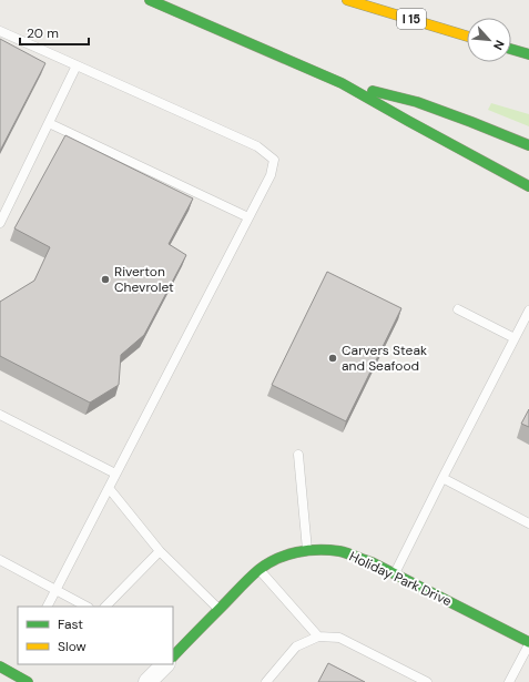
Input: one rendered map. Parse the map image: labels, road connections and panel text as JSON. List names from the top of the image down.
{
  "streets": {
    "main road": ["I 15", "Holiday Park Drive"]
  },
  "places": ["Riverton Chevrolet", "Carvers Steak and Seafood"],
  "legend": ["Fast", "Slow"],
  "scale_bar": "20 m",
  "north": "bottom right"
}
